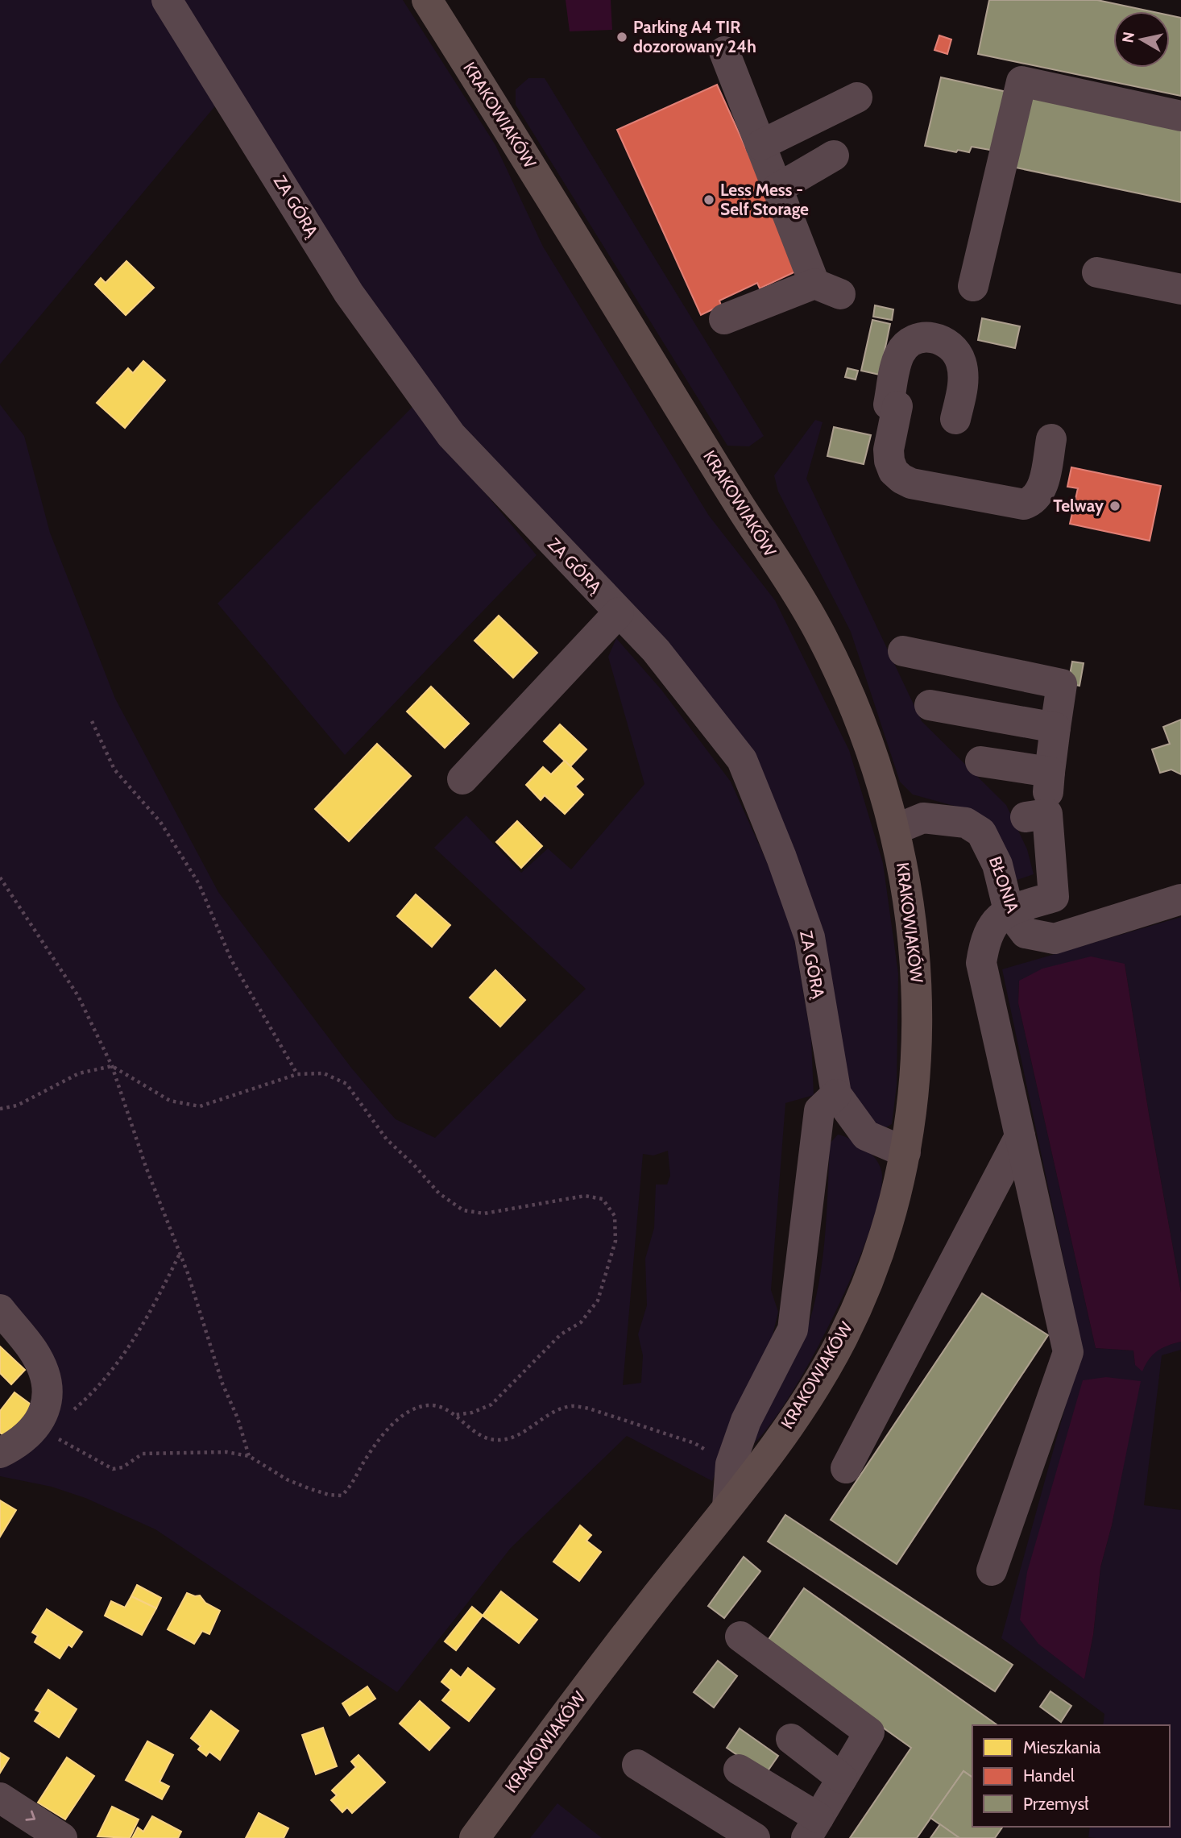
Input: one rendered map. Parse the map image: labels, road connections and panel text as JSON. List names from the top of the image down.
{
  "streets": {
    "main road": ["KRAKOWIAKÓW"],
    "street": ["ZA GÓRĄ", "BŁONIA"]
  },
  "crossings": [
    ["KRAKOWIAKÓW", "ZA GÓRĄ"],
    ["KRAKOWIAKÓW", "BŁONIA"]
  ],
  "places": ["Parking A4 TIR dozorowany 24h", "Less Mess - Self Storage", "Telway"],
  "legend": ["Mieszkania", "Handel", "Przemysł"],
  "north": "left"
}
